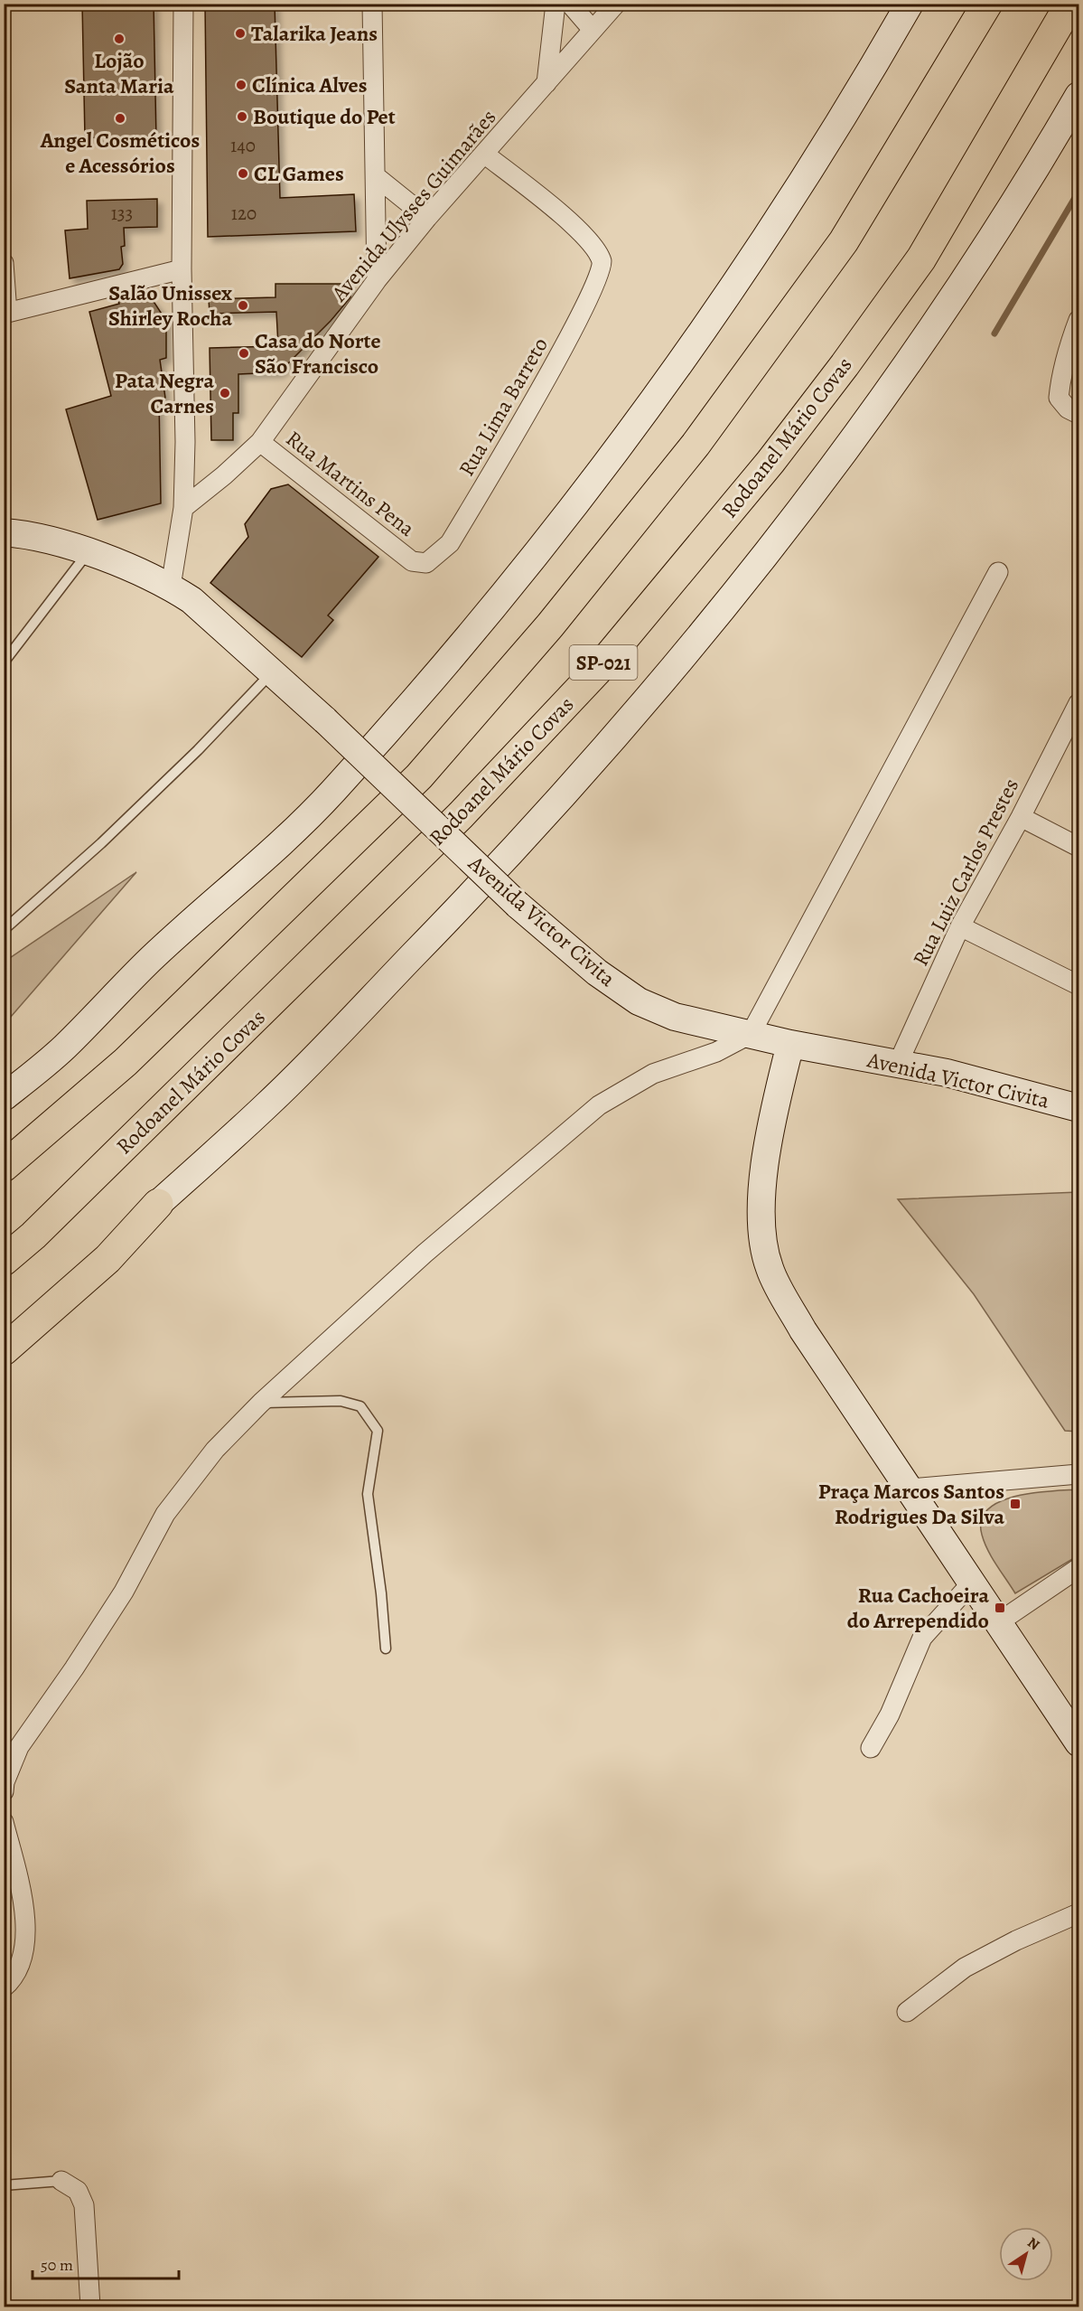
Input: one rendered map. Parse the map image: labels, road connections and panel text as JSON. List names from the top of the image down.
{
  "streets": {
    "highway": ["Rodoanel Mário Covas", "SP-021"],
    "main road": ["Avenida Victor Civita"],
    "street": [
      "Avenida Ulysses Guimarães",
      "Rua Lima Barreto",
      "Rua Martins Pena",
      "Rua Luiz Carlos Prestes"
    ]
  },
  "crossings": [
    ["Avenida Ulysses Guimarães", "Rua Lima Barreto"],
    ["Avenida Ulysses Guimarães", "Rua Martins Pena"],
    ["Rua Lima Barreto", "Rua Martins Pena"],
    ["Rua Luiz Carlos Prestes", "Avenida Victor Civita"]
  ],
  "places": {
    "other": [
      "Talarika Jeans",
      "Lojão Santa Maria",
      "Clínica Alves",
      "Boutique do Pet",
      "Angel Cosméticos e Acessórios",
      "CL Games",
      "Salão Unissex Shirley Rocha",
      "Casa do Norte São Francisco",
      "Pata Negra Carnes"
    ],
    "transit": ["Praça Marcos Santos Rodrigues Da Silva", "Rua Cachoeira do Arrependido"]
  },
  "house_numbers": ["140", "133", "120"],
  "scale_bar": "50 m",
  "north": "top right"
}
